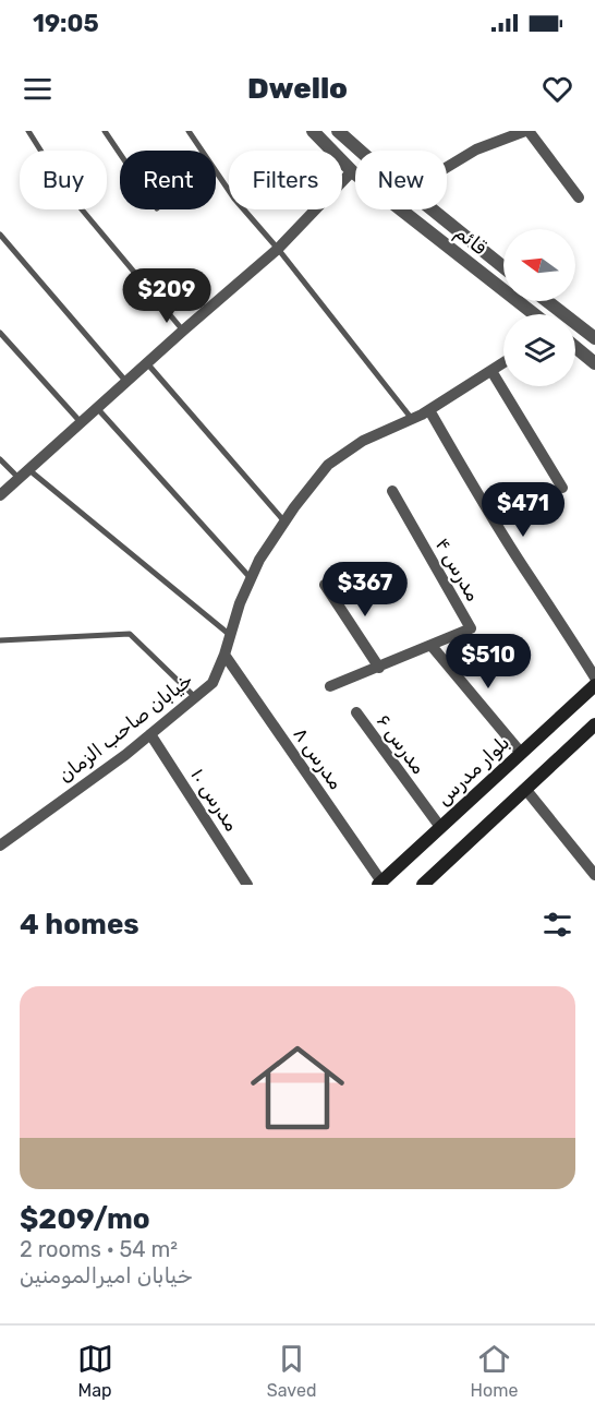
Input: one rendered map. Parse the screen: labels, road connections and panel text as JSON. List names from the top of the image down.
{
  "streets": {
    "main road": ["بلوار مدرس"],
    "street": [
      "قائم",
      "مدرس ۴",
      "خیابان صاحب الزمان",
      "مدرس ۶",
      "مدرس ۸",
      "مدرس ۱۰"
    ]
  },
  "crossings": [
    ["خیابان صاحب الزمان", "مدرس ۸"],
    ["خیابان صاحب الزمان", "مدرس ۱۰"],
    ["مدرس ۶", "بلوار مدرس"],
    ["مدرس ۸", "بلوار مدرس"]
  ],
  "north": "left",
  "page": {
    "status": "19:05",
    "header": "Dwello",
    "chip": [
      "Buy",
      "Rent",
      "Filters",
      "New"
    ],
    "price": [
      "$209",
      "$471",
      "$367",
      "$510"
    ],
    "heading": "4 homes",
    "list": [
      {
        "name": "$209/mo",
        "note": "2 rooms · 54 m² · خیابان امیرالمومنین"
      }
    ],
    "tabs": ["Map", "Saved", "Home"]
  }
}
